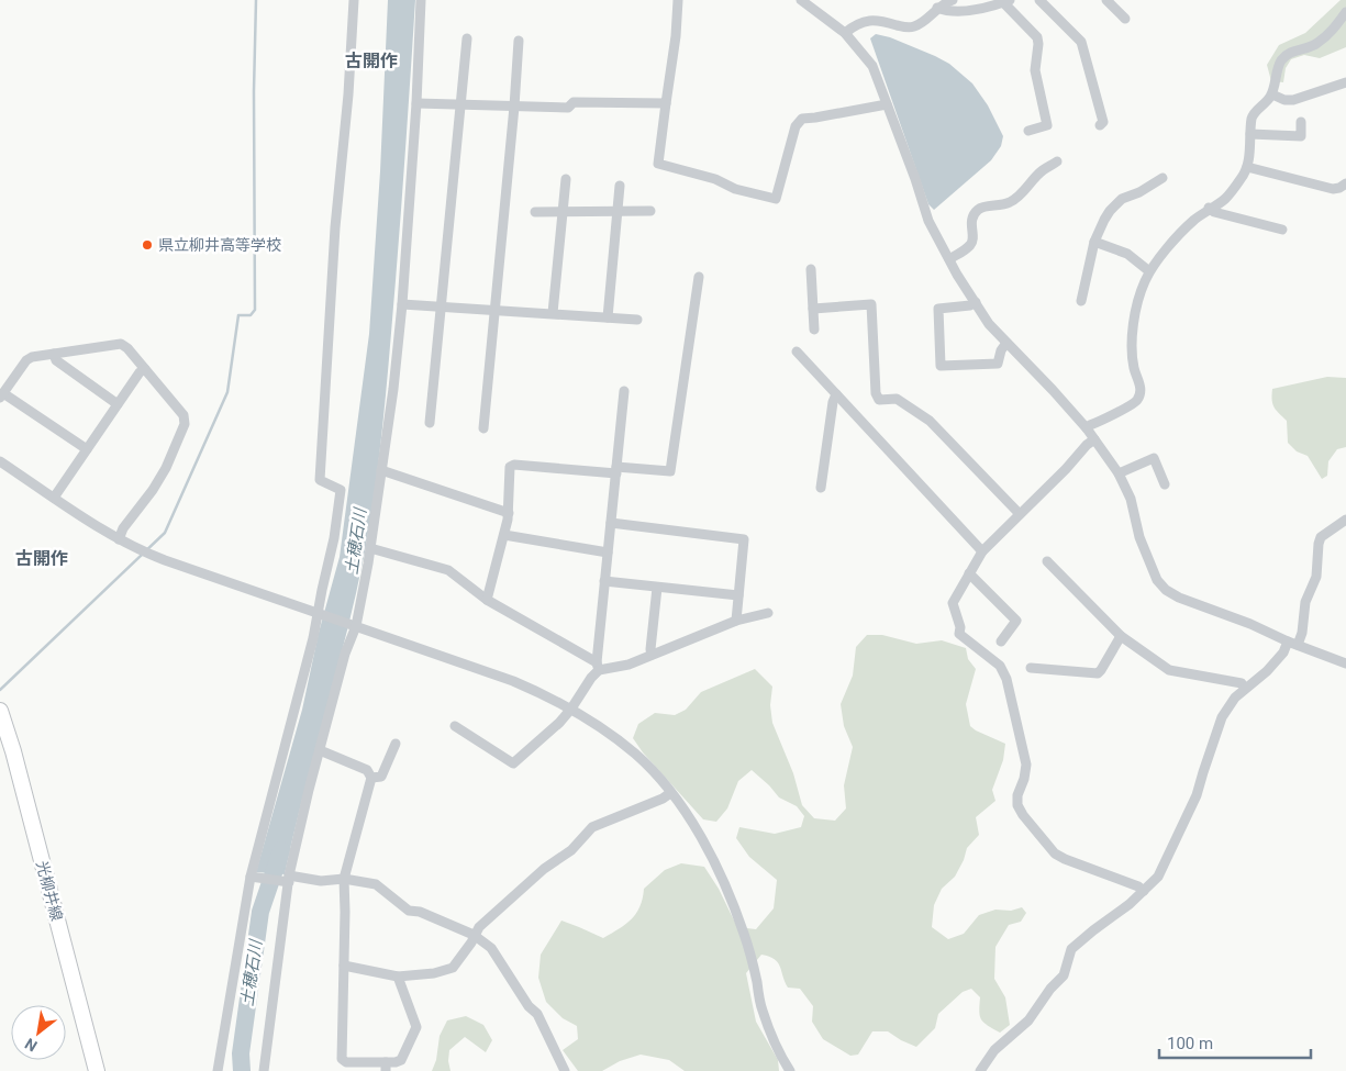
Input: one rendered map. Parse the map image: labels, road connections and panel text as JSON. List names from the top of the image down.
{
  "streets": {
    "main road": ["光柳井線"]
  },
  "districts": ["古開作", "古開作"],
  "water": ["土穂石川"],
  "places": ["県立柳井高等学校"],
  "scale_bar": "100 m",
  "north": "bottom left"
}
